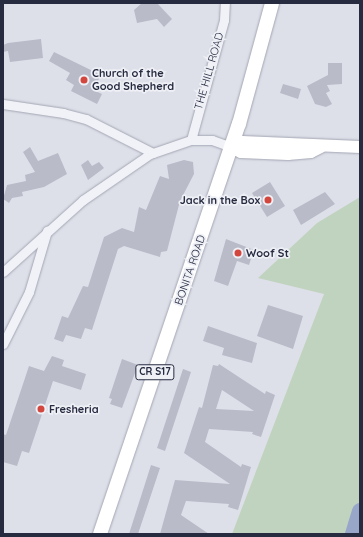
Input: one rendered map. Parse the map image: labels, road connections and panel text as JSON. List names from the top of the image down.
{
  "streets": {
    "main road": ["BONITA ROAD", "CR S17"],
    "street": ["THE HILL ROAD"]
  },
  "places": [
    "Church of the Good Shepherd",
    "Jack in the Box",
    "Woof St",
    "Fresheria"
  ]
}
